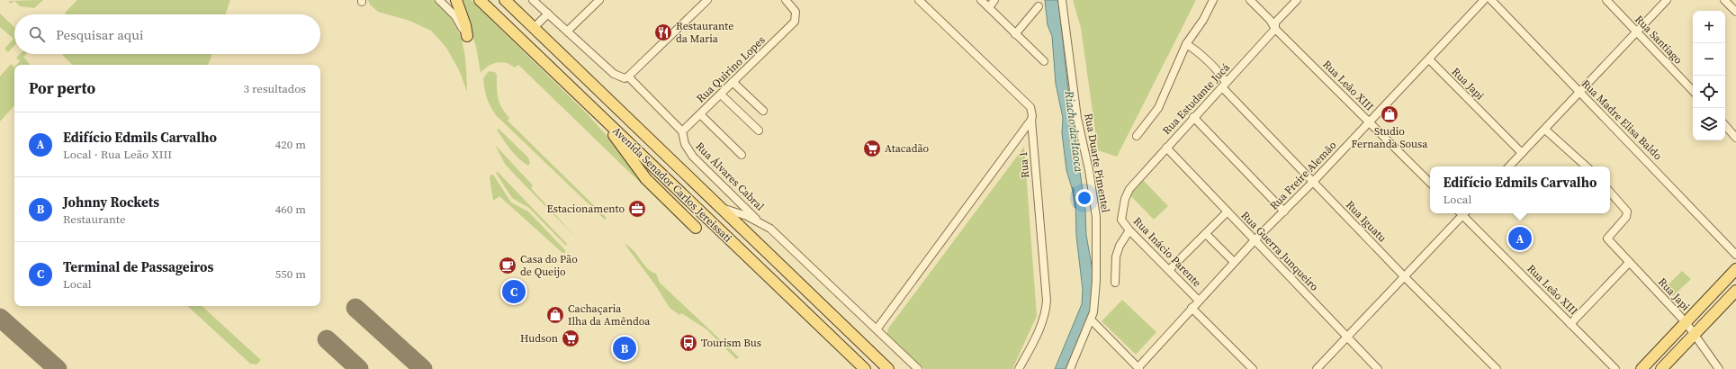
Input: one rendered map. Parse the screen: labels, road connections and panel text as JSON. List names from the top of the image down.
{
  "streets": {
    "main road": ["Avenida Senador Carlos Jereissati"],
    "street": [
      "Rua Santiago",
      "Rua Quirino Lopes",
      "Rua Japi",
      "Rua Leão XIII",
      "Rua Estudante Jucá",
      "Rua Madre Elisa Baldo",
      "Rua Duarte Pimentel",
      "Rua 1",
      "Rua Freire Alemão",
      "Rua Álvares Cabral",
      "Rua Iguatu",
      "Rua Guerra Junqueiro",
      "Rua Inácio Parente"
    ]
  },
  "crossings": [
    ["Rua Quirino Lopes", "Rua Álvares Cabral"],
    ["Rua Japi", "Rua Freire Alemão"],
    ["Rua Leão XIII", "Rua Estudante Jucá"],
    ["Rua Leão XIII", "Rua Freire Alemão"],
    ["Rua Estudante Jucá", "Rua Iguatu"],
    ["Rua Estudante Jucá", "Rua Guerra Junqueiro"],
    ["Rua Estudante Jucá", "Rua Inácio Parente"],
    ["Rua Freire Alemão", "Rua Iguatu"],
    ["Rua Freire Alemão", "Rua Guerra Junqueiro"],
    ["Rua Freire Alemão", "Rua Inácio Parente"],
    ["Rua Álvares Cabral", "Avenida Senador Carlos Jereissati"]
  ],
  "water": ["Riacho da Itaoca"],
  "places": {
    "restaurant": ["Restaurante da Maria"],
    "shop": ["Studio Fernanda Sousa", "Cachaçaria Ilha da Amêndoa"],
    "supermarket": ["Atacadão", "Hudson"],
    "office": ["Estacionamento"],
    "cafe": ["Casa do Pão de Queijo"],
    "bus stop": ["Tourism Bus"]
  },
  "page": {
    "map_buttons": ["+", "−"],
    "search": "Pesquisar aqui",
    "heading": ["Por perto", "3 resultados"],
    "list": [
      {
        "mark": "A",
        "name": "Edifício Edmils Carvalho",
        "note": "Local · Rua Leão XIII",
        "value": "420 m"
      },
      {
        "mark": "B",
        "name": "Johnny Rockets",
        "note": "Restaurante",
        "value": "460 m"
      },
      {
        "mark": "C",
        "name": "Terminal de Passageiros",
        "note": "Local",
        "value": "550 m"
      }
    ],
    "popup": ["Edifício Edmils Carvalho", "Local"],
    "pins": ["A", "C", "B"]
  }
}
